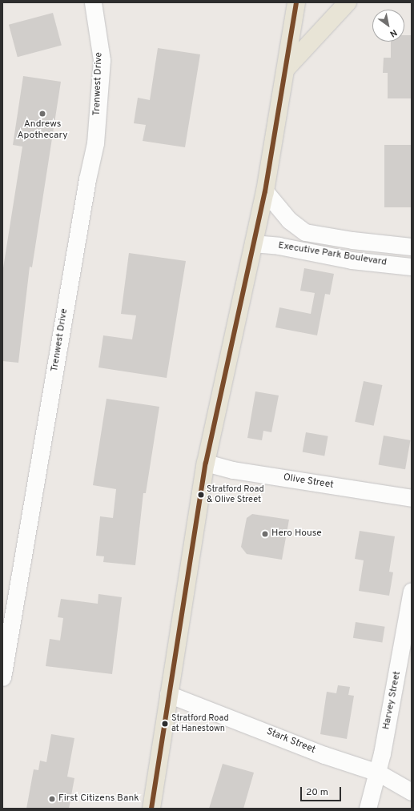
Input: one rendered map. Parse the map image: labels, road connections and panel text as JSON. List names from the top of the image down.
{
  "streets": {
    "street": [
      "Trenwest Drive",
      "Executive Park Boulevard",
      "Olive Street",
      "Harvey Street",
      "Stark Street"
    ]
  },
  "crossings": [
    ["Harvey Street", "Stark Street"]
  ],
  "places": [
    "Andrews Apothecary",
    "Stratford Road & Olive Street",
    "Hero House",
    "Stratford Road at Hanestown",
    "First Citizens Bank"
  ],
  "scale_bar": "20 m",
  "north": "bottom right"
}
